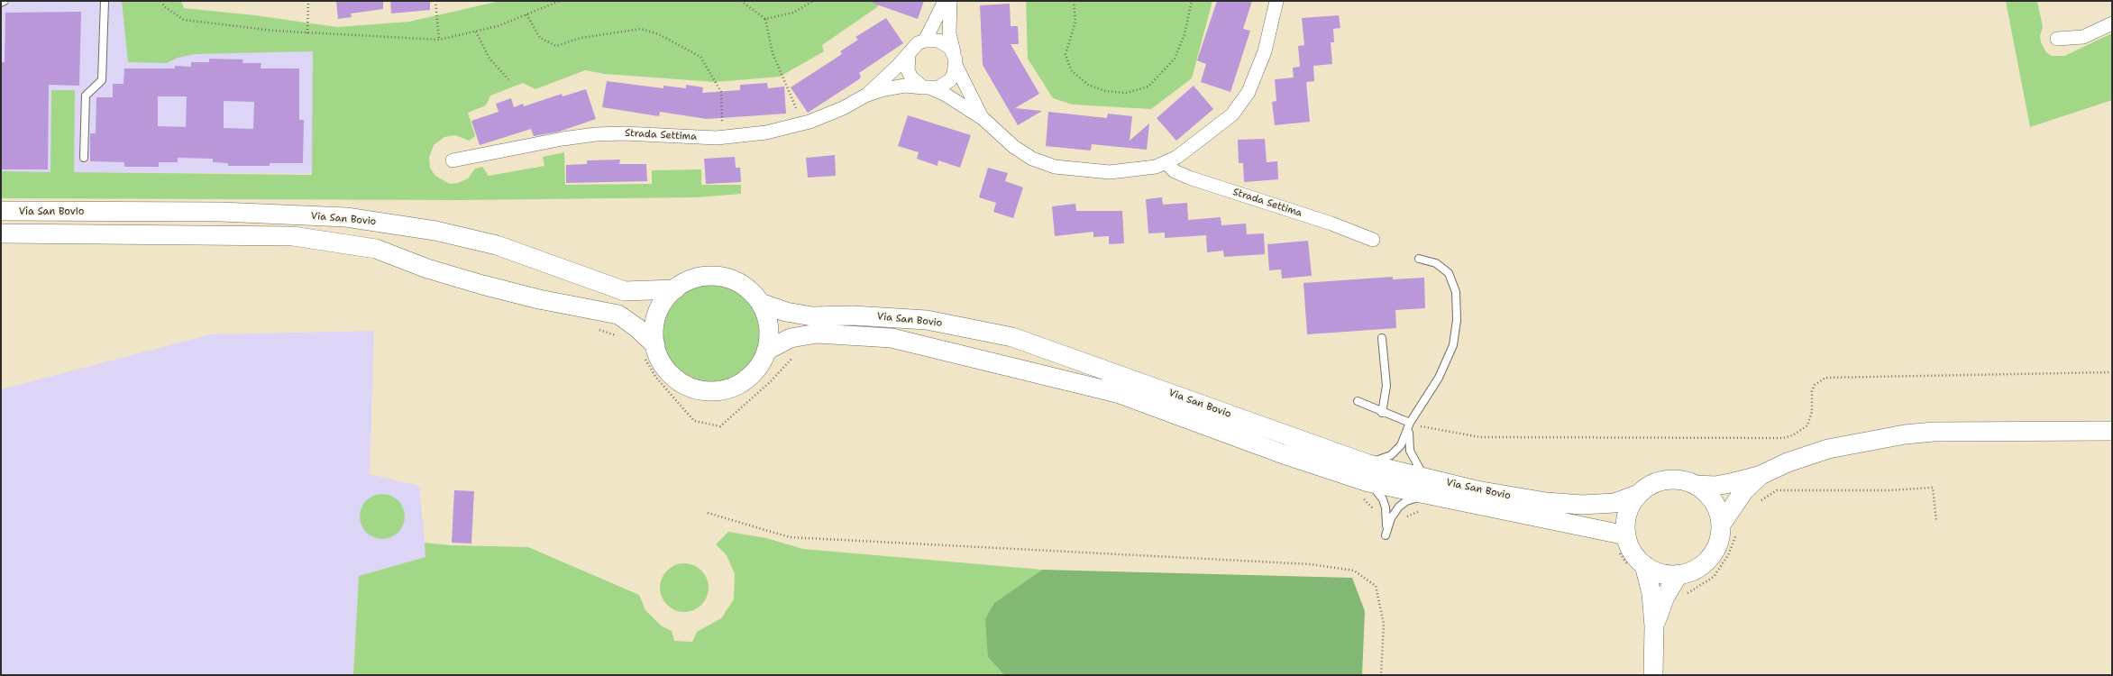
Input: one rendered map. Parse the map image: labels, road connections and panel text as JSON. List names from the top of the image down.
{
  "streets": {
    "main road": ["Via San Bovio"],
    "street": ["Strada Settima"]
  }
}
